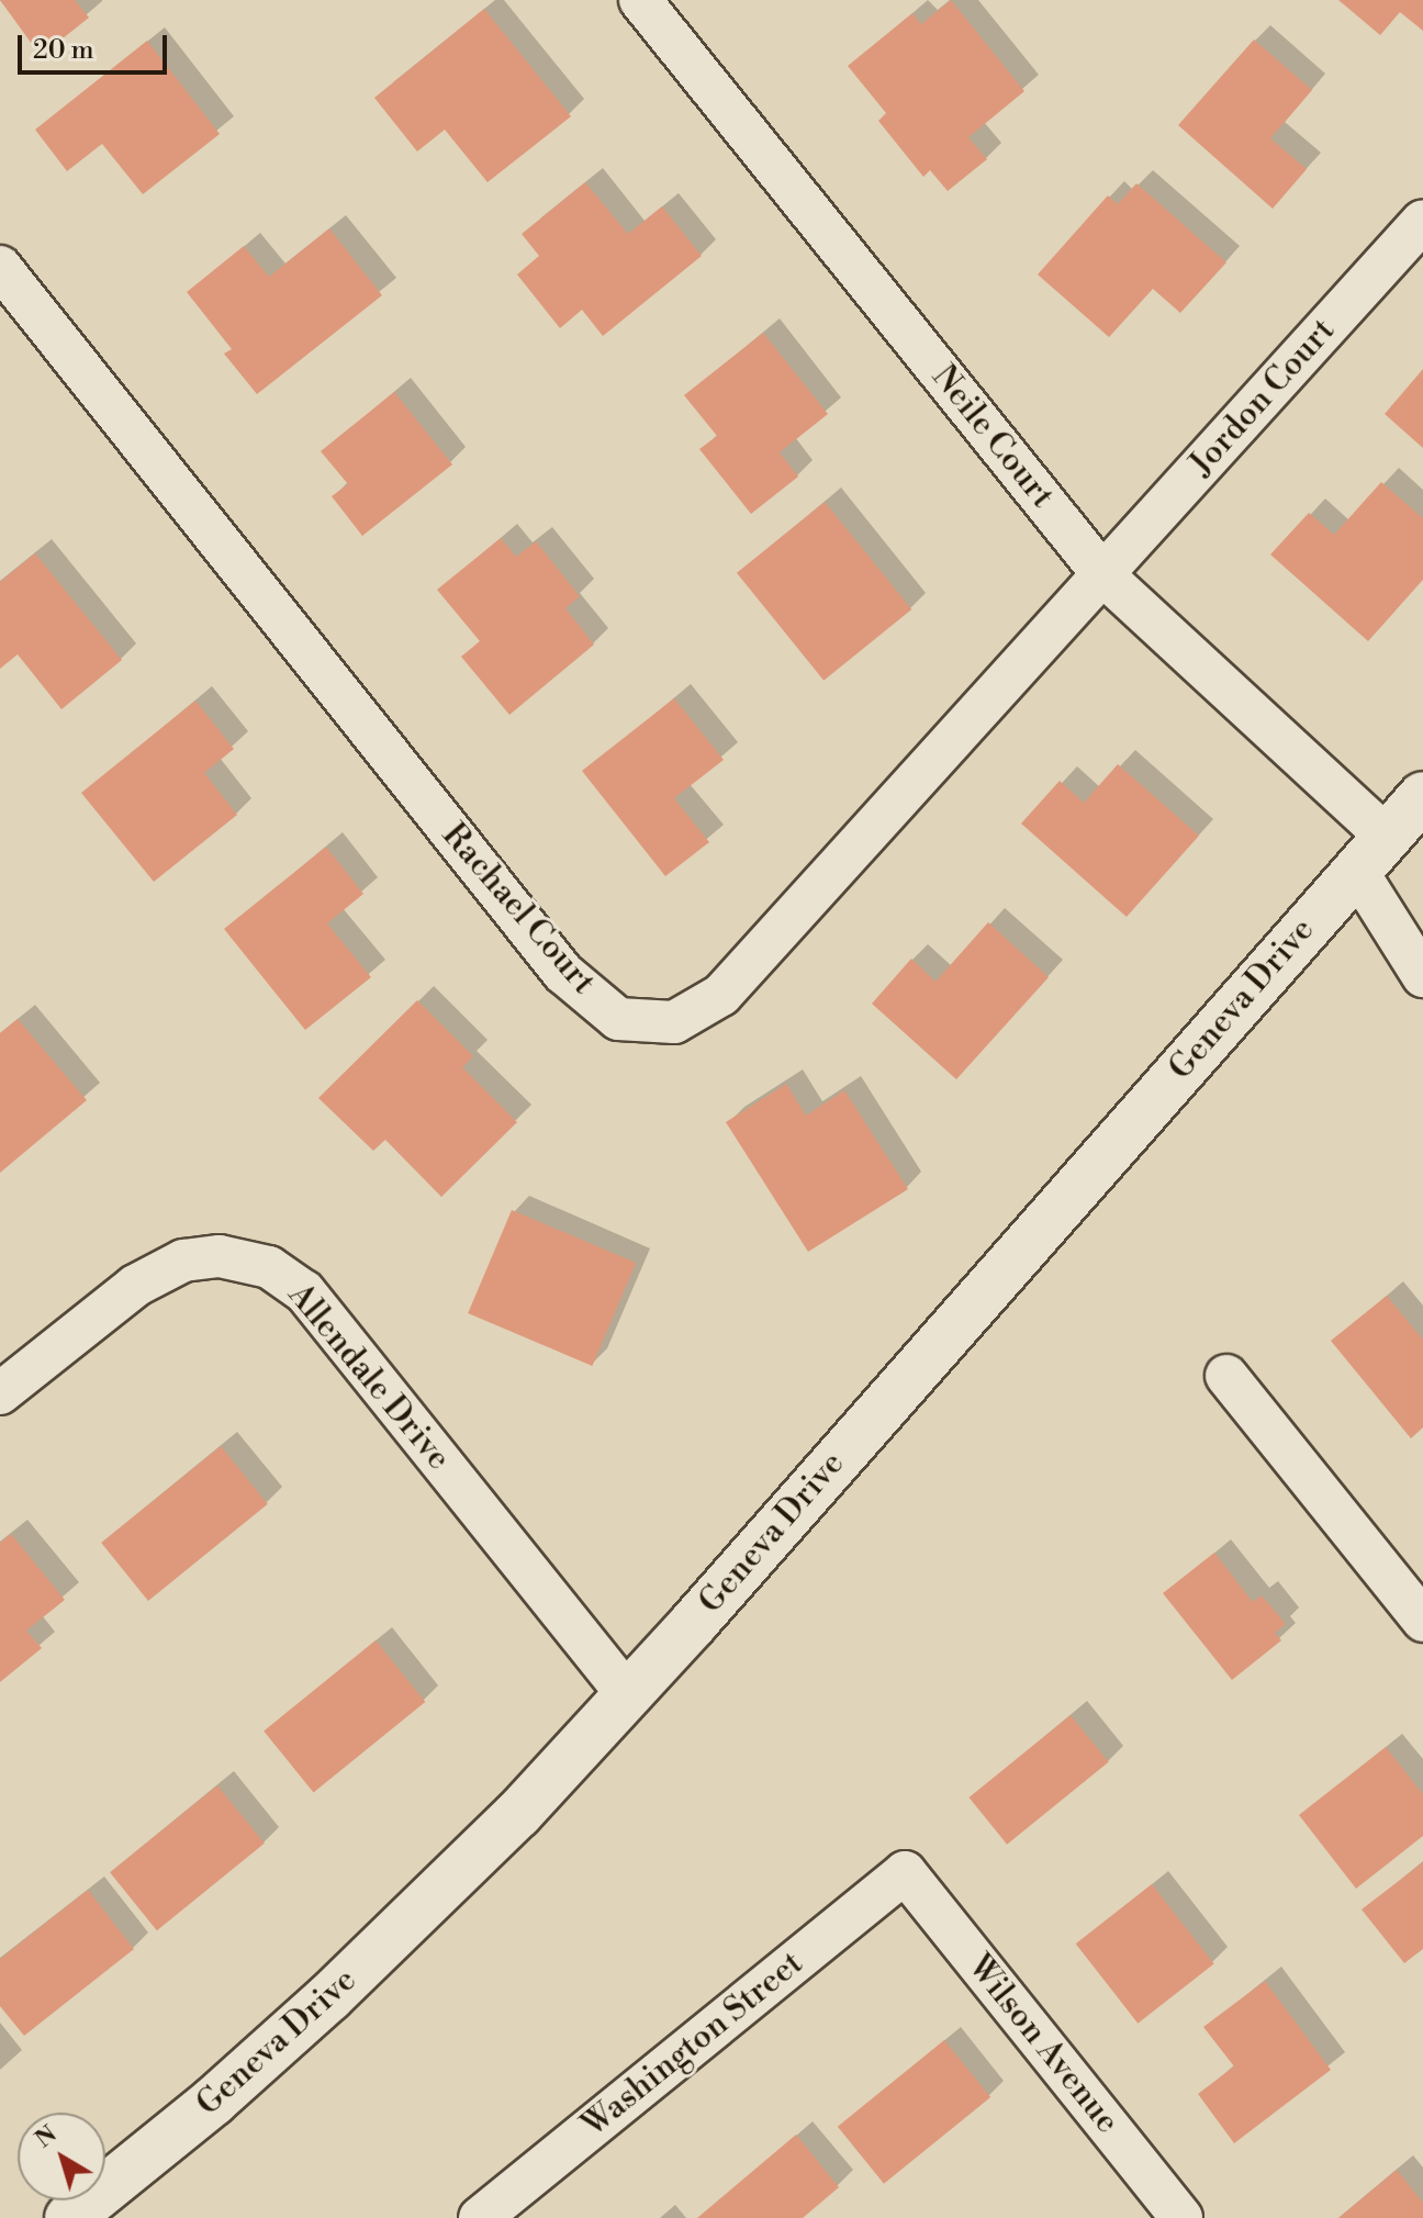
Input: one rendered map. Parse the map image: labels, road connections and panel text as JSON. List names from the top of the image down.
{
  "streets": {
    "main road": ["Geneva Drive"],
    "street": [
      "Jordon Court",
      "Neile Court",
      "Rachael Court",
      "Allendale Drive",
      "Washington Street",
      "Wilson Avenue"
    ]
  },
  "crossings": [
    ["Jordon Court", "Neile Court"],
    ["Jordon Court", "Rachael Court"],
    ["Neile Court", "Rachael Court"],
    ["Neile Court", "Geneva Drive"],
    ["Geneva Drive", "Allendale Drive"],
    ["Washington Street", "Wilson Avenue"]
  ],
  "scale_bar": "20 m",
  "north": "top left"
}
